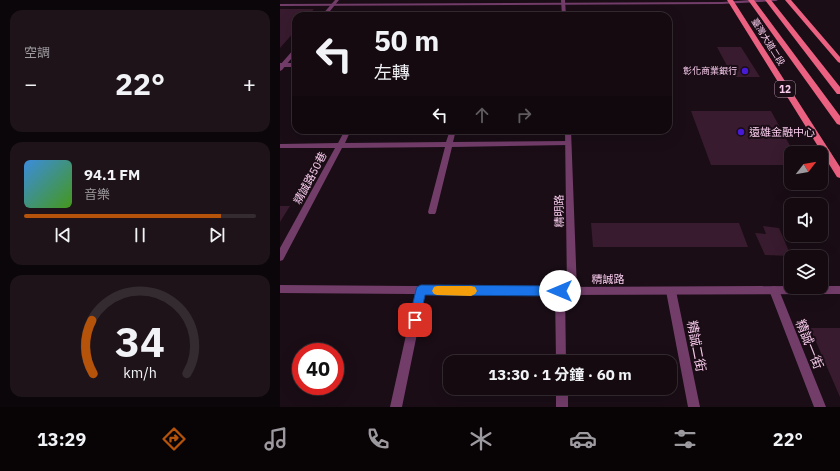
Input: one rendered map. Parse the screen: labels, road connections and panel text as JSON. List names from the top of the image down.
{
  "streets": {
    "main road": ["臺灣大道二段", "12"],
    "street": [
      "精誠路50巷",
      "精明路",
      "精誠路",
      "精誠一街",
      "精誠二街"
    ]
  },
  "crossings": [
    ["精明路", "精誠路"],
    ["精誠路", "精誠一街"],
    ["精誠路", "精誠二街"]
  ],
  "places": ["彰化商業銀行", "遠雄金融中心"],
  "north": "top right",
  "page": {
    "tile": "空調",
    "turn": ["50 m", "左轉"],
    "heat": ["−", "22°", "+"],
    "song": ["94.1 FM", "音樂"],
    "limit": "40",
    "trip": "13:30 · 1 分鐘 · 60 m",
    "tabs": ["13:29", "22°"],
    "gauge": ["34", "km/h"]
  }
}
